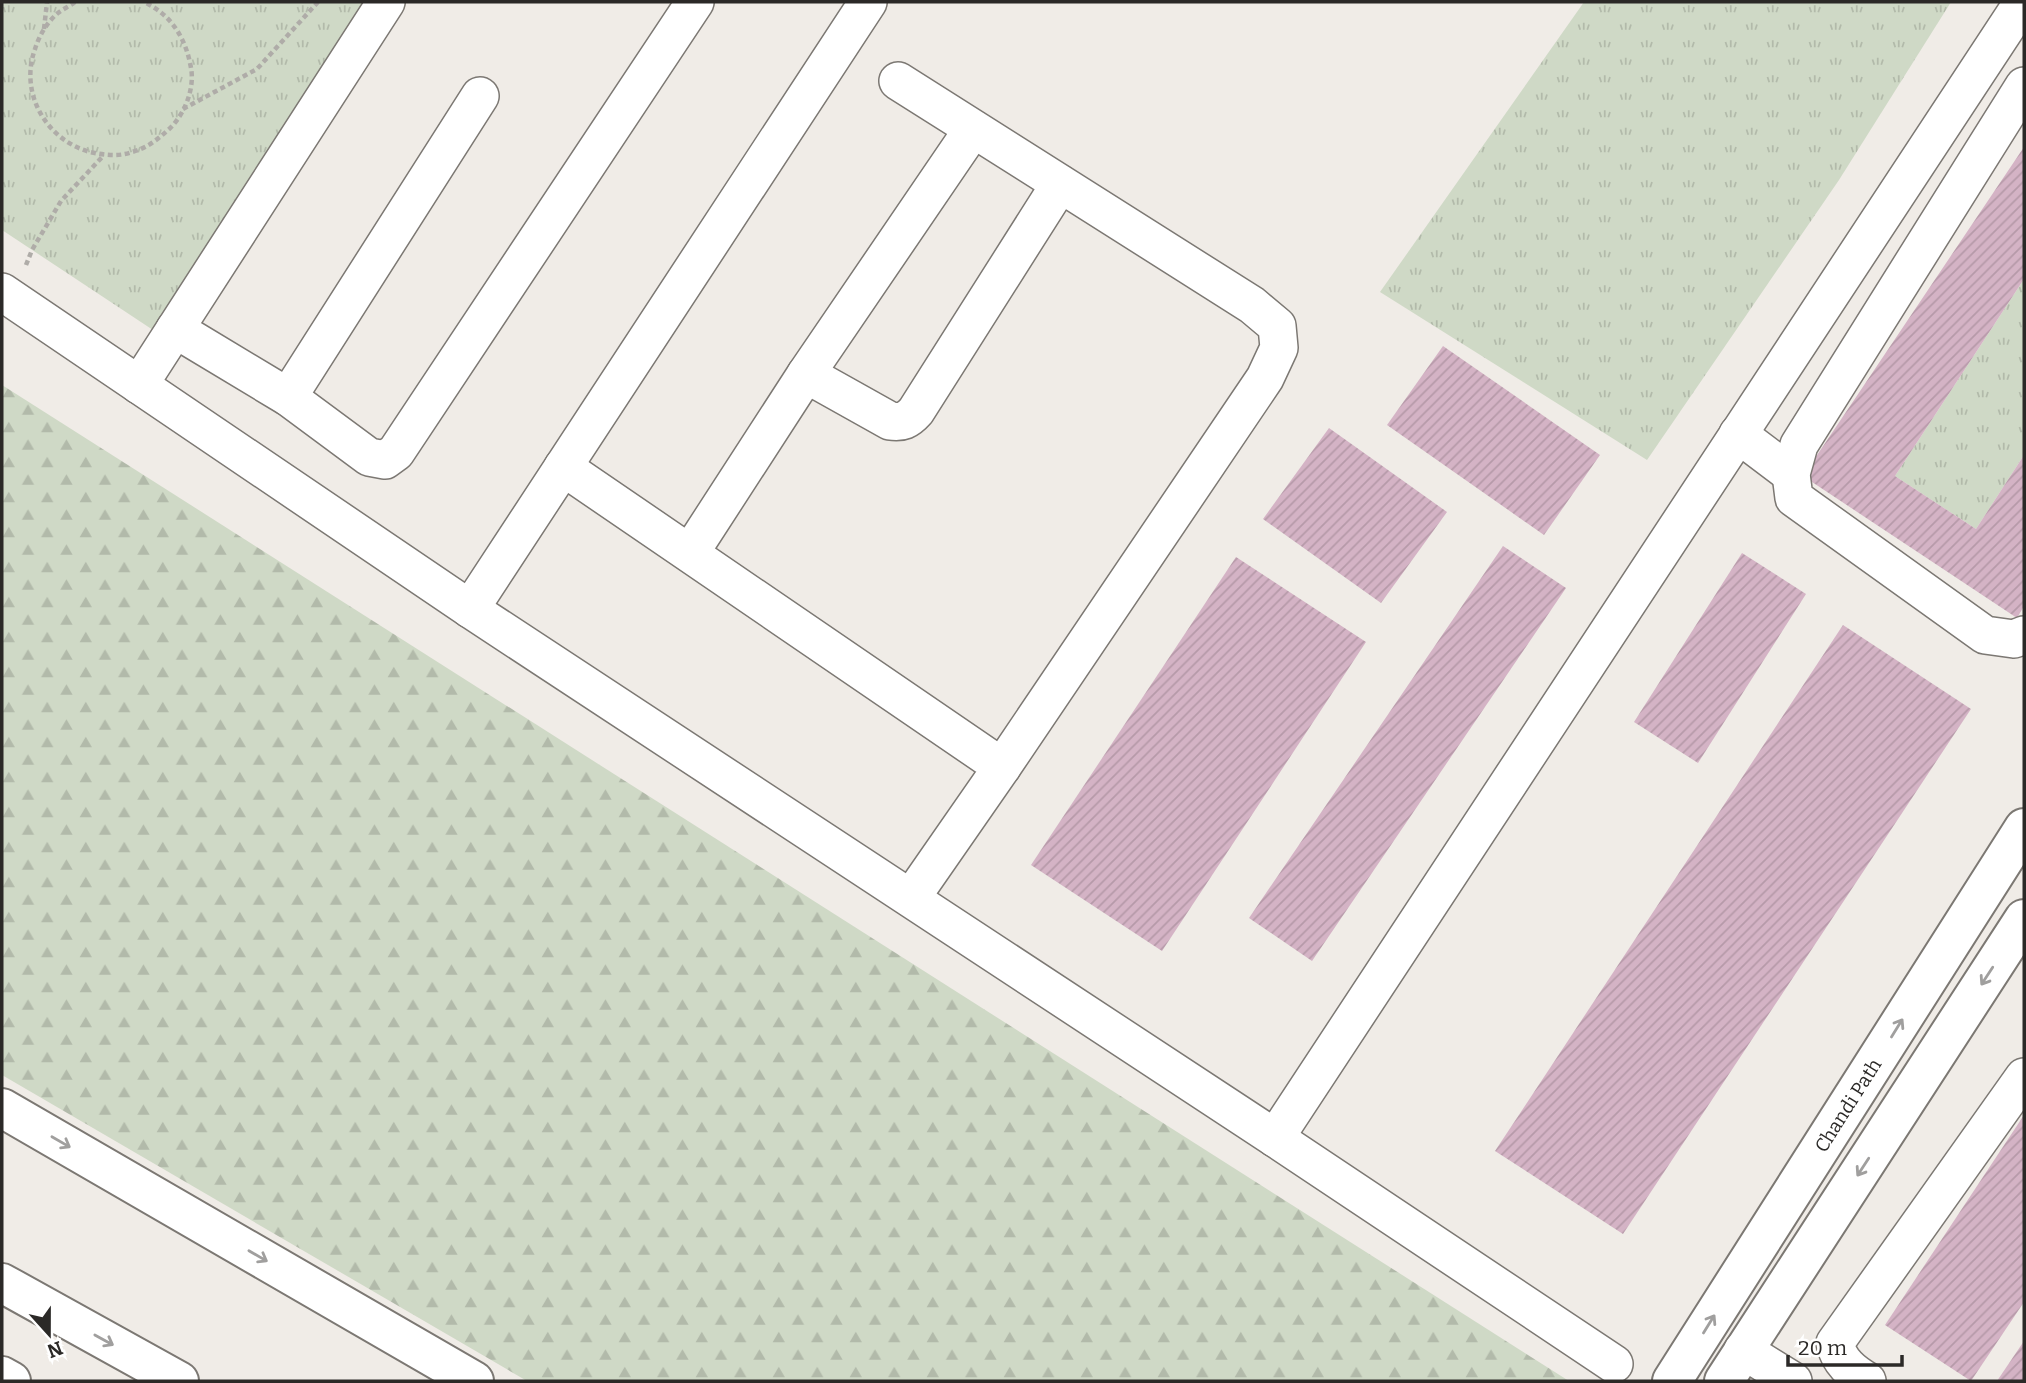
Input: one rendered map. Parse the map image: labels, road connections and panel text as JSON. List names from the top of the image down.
{
  "streets": {
    "main road": ["Chandi Path"]
  },
  "scale_bar": "20 m",
  "north": "bottom"
}
